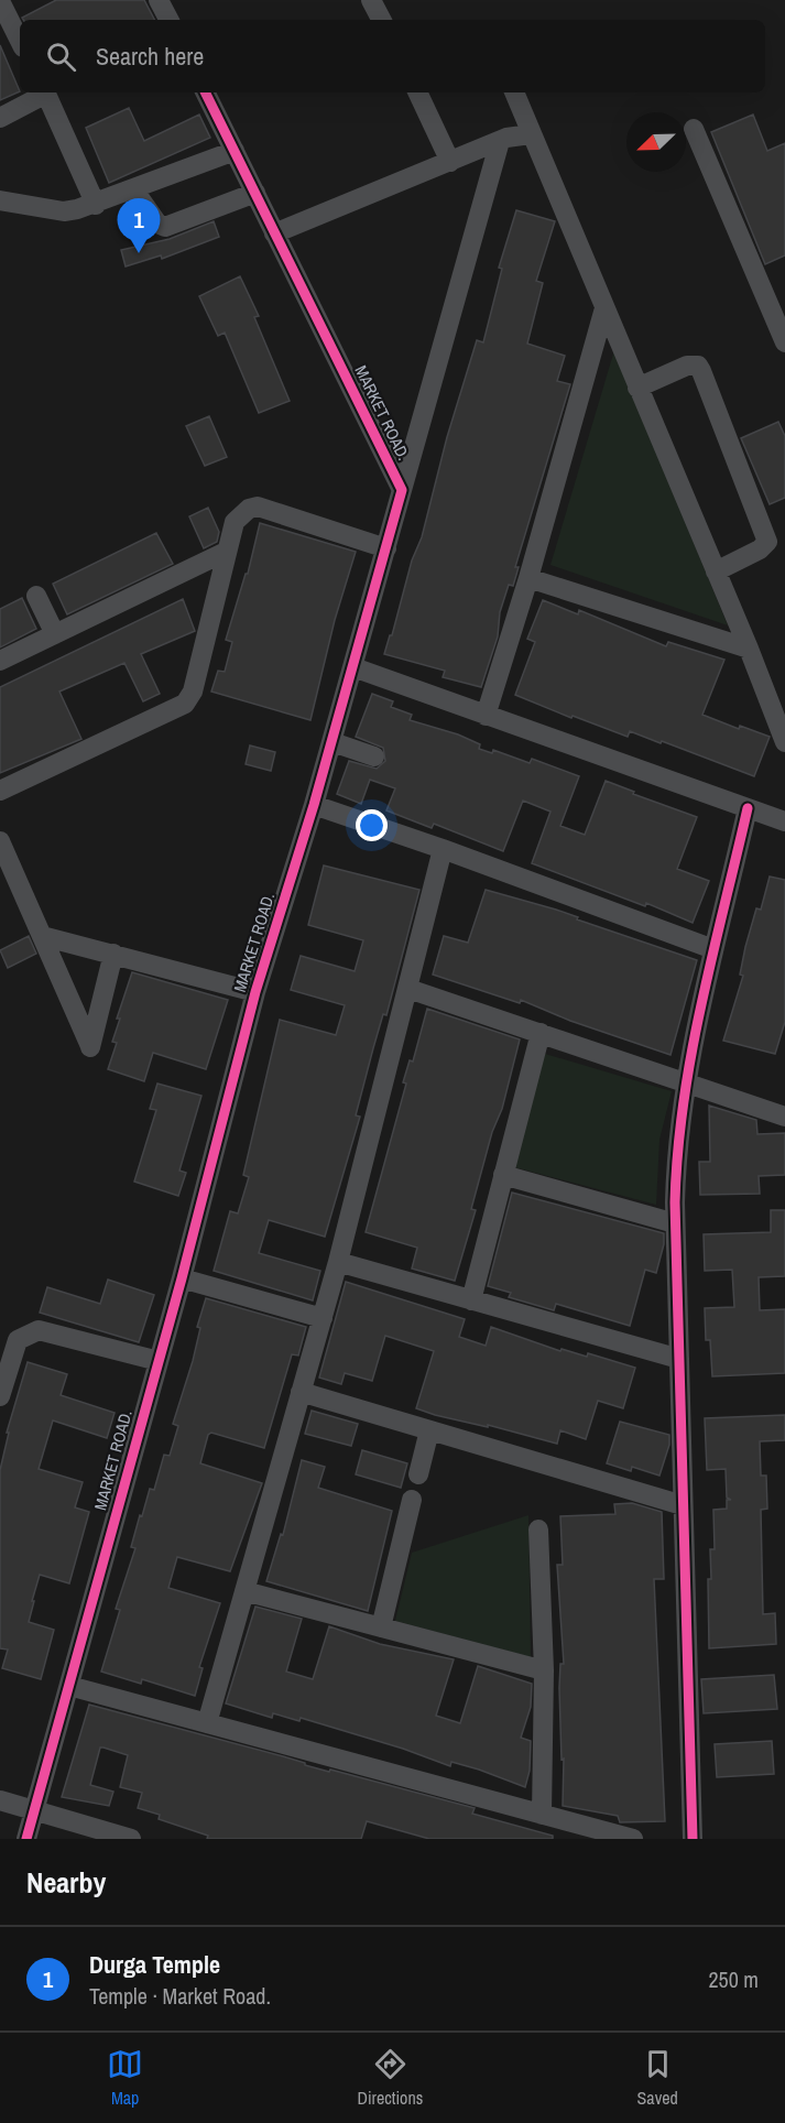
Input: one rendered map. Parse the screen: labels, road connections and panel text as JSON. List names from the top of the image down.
{
  "streets": {
    "street": ["MARKET ROAD."]
  },
  "north": "bottom left",
  "page": {
    "search": "Search here",
    "pins": "1",
    "heading": "Nearby",
    "list": [
      {
        "mark": "1",
        "name": "Durga Temple",
        "note": "Temple · Market Road.",
        "value": "250 m"
      }
    ],
    "nav": ["Map", "Directions", "Saved"]
  }
}
